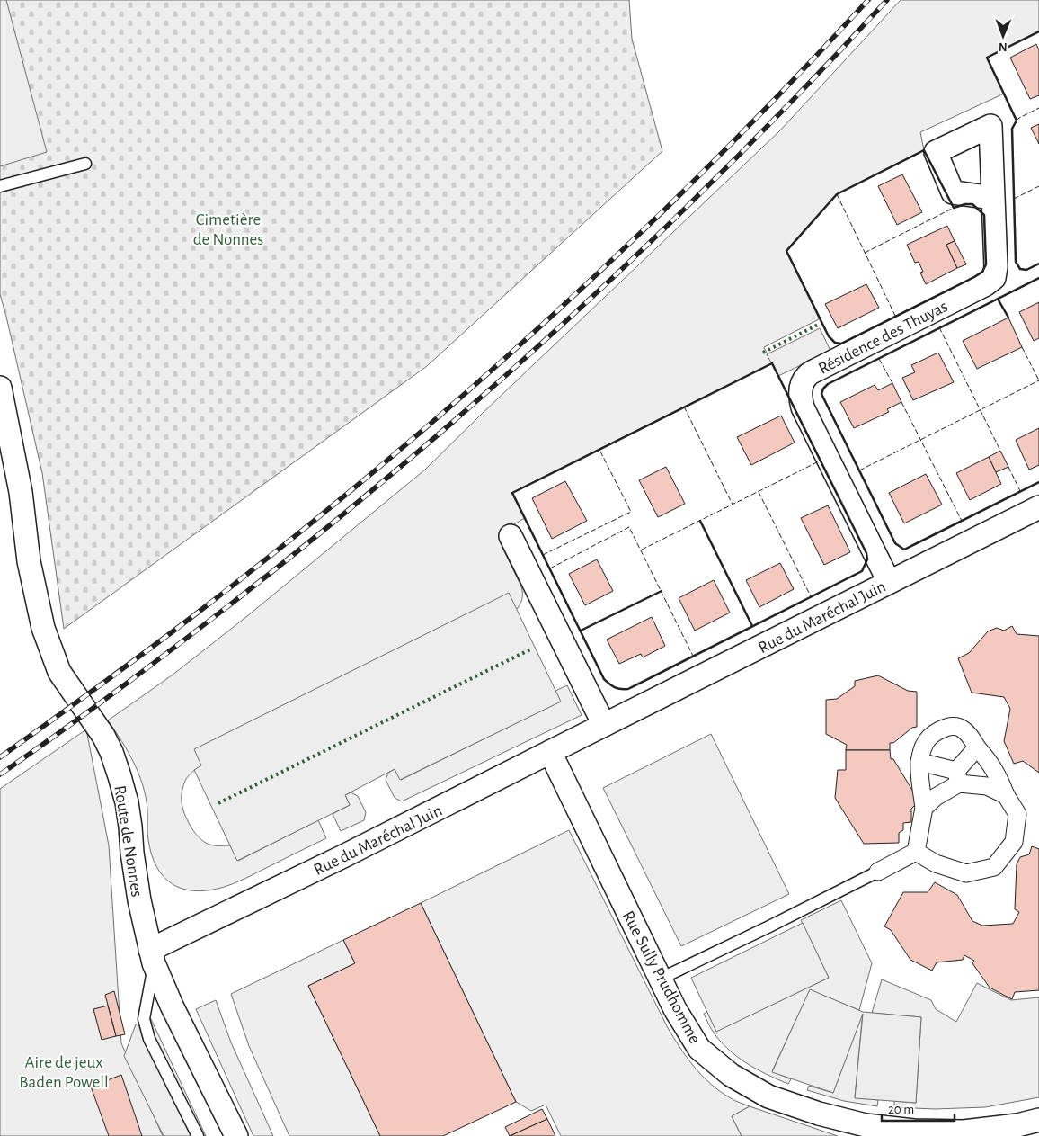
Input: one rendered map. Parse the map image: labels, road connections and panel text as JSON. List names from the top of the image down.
{
  "streets": {
    "street": [
      "Résidence des Thuyas",
      "Rue du Maréchal Juin",
      "Route de Nonnes",
      "Rue Sully Prudhomme"
    ]
  },
  "crossings": [
    ["Résidence des Thuyas", "Rue du Maréchal Juin"],
    ["Rue du Maréchal Juin", "Route de Nonnes"],
    ["Rue du Maréchal Juin", "Rue Sully Prudhomme"]
  ],
  "parks": ["Cimetière de Nonnes", "Aire de jeux Baden Powell"],
  "scale_bar": "20 m",
  "north": "bottom"
}
